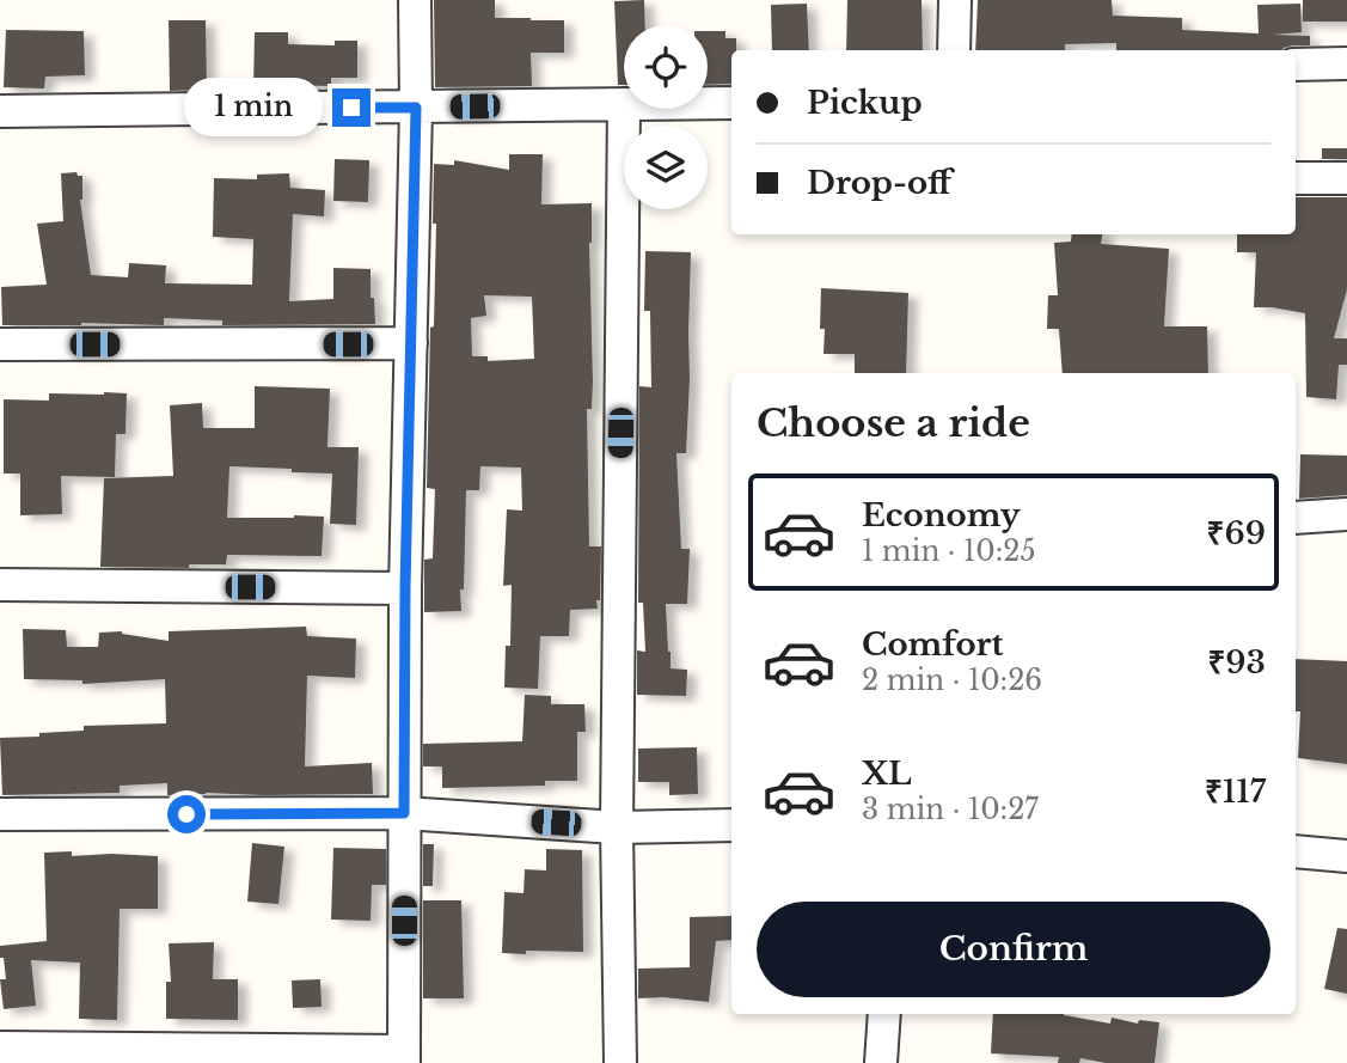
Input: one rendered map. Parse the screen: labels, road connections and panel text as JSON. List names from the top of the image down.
{
  "page": {
    "banner": ["Pickup", "Drop-off"],
    "bubble": "1 min",
    "heading": "Choose a ride",
    "list": [
      {
        "name": "Economy",
        "note": "1 min · 10:25",
        "value": "₹69"
      },
      {
        "name": "Comfort",
        "note": "2 min · 10:26",
        "value": "₹93"
      },
      {
        "name": "XL",
        "note": "3 min · 10:27",
        "value": "₹117"
      }
    ],
    "buttons": "Confirm"
  }
}
